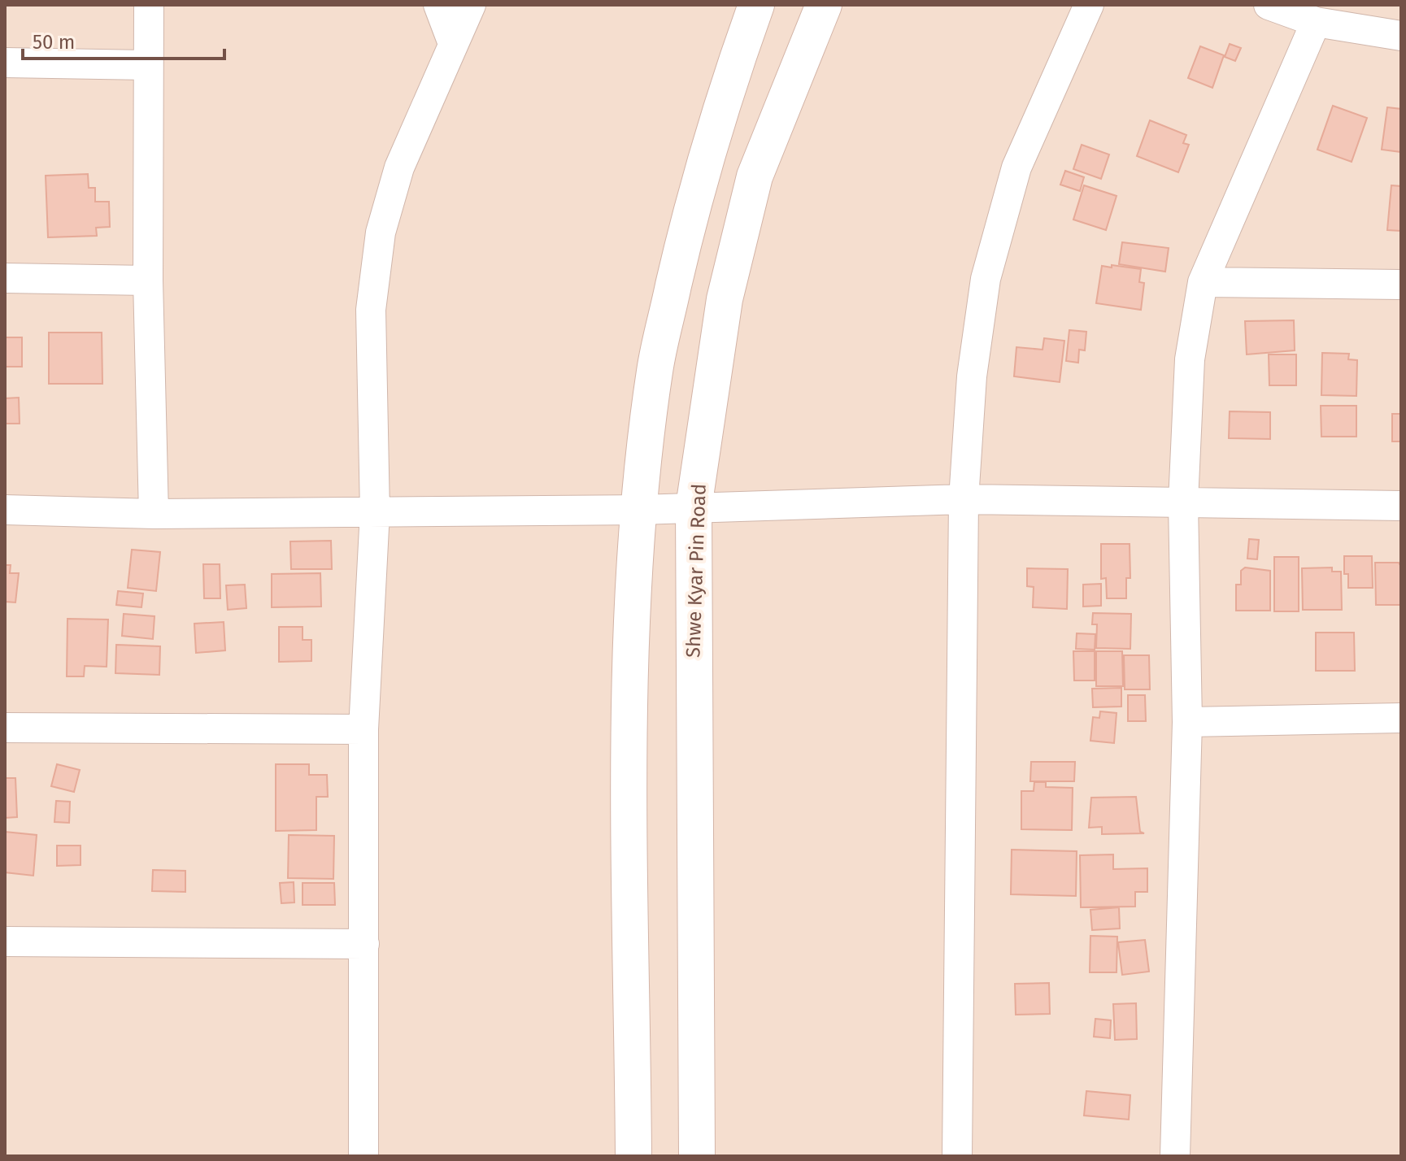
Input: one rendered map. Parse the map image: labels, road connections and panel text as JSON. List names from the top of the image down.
{
  "streets": {
    "street": ["Shwe Kyar Pin Road"]
  },
  "scale_bar": "50 m"
}
